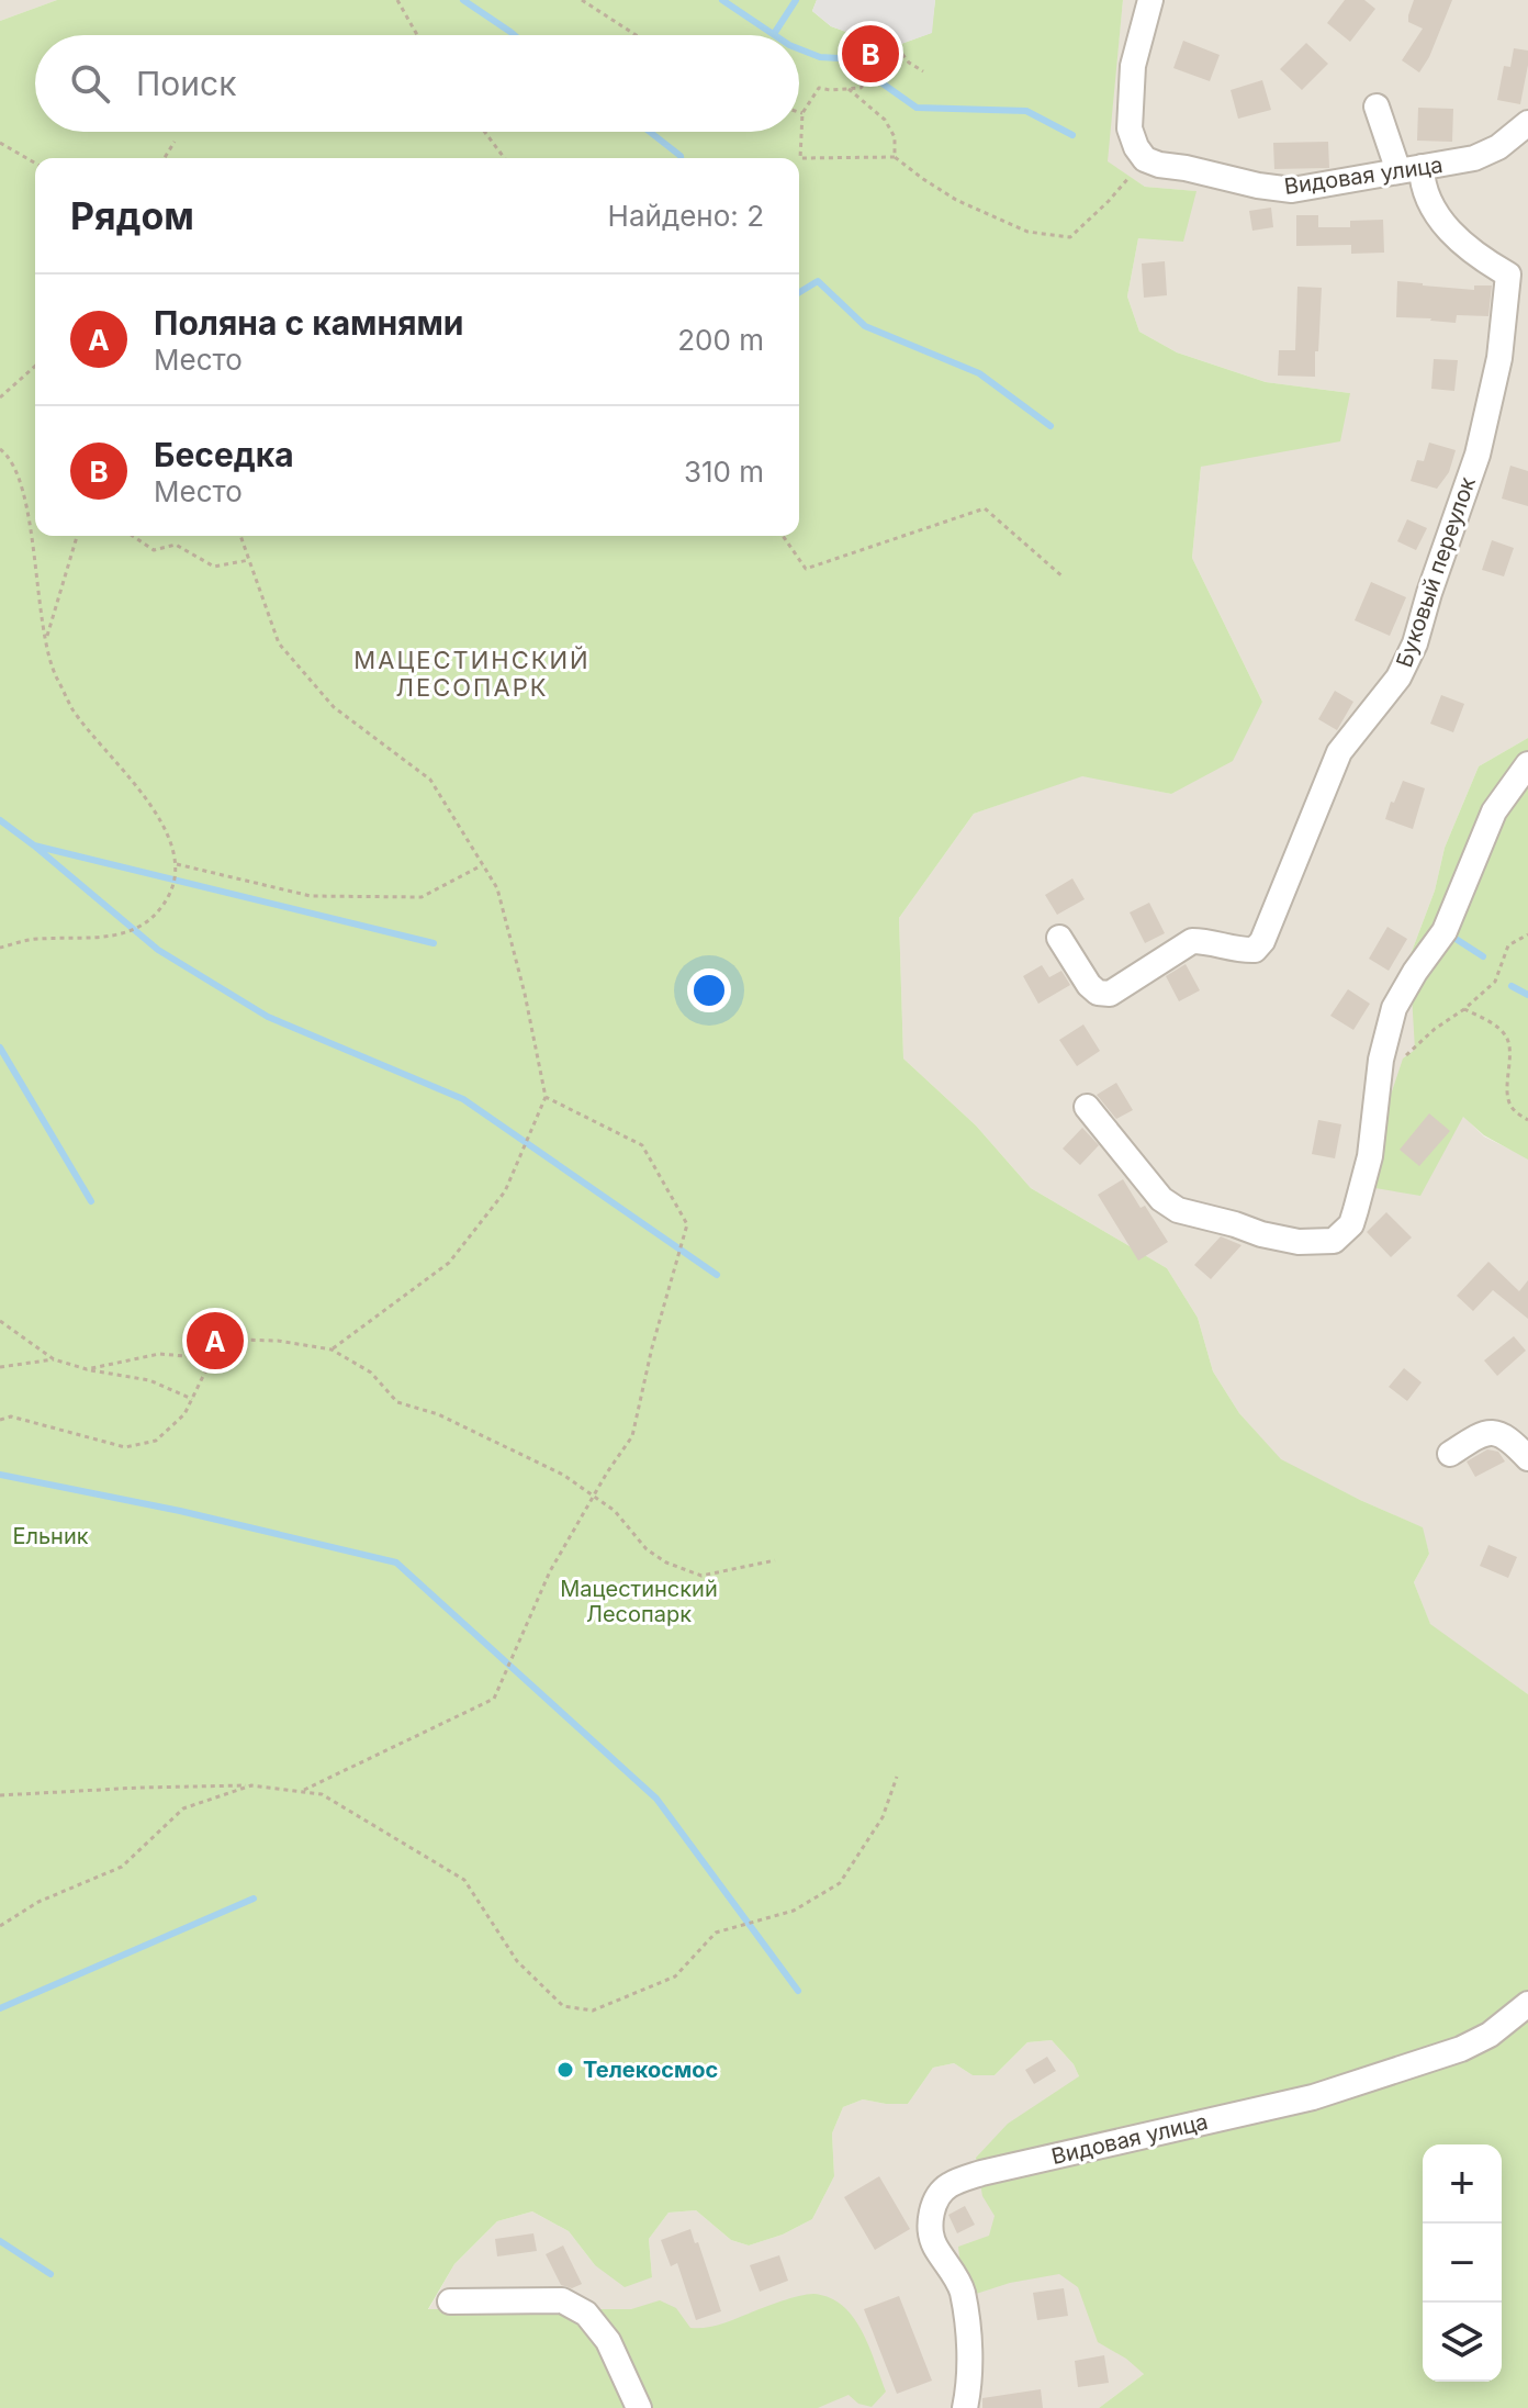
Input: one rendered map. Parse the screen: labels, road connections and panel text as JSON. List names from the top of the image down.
{
  "streets": {
    "street": ["Видовая улица", "Буковый переулок"]
  },
  "crossings": [
    ["Видовая улица", "Буковый переулок"]
  ],
  "districts": ["МАЦЕСТИНСКИЙ ЛЕСОПАРК"],
  "parks": ["Ельник", "Мацестинский Лесопарк"],
  "places": ["Телекосмос"],
  "page": {
    "pins": ["B", "A"],
    "search": "Поиск",
    "heading": ["Рядом", "Найдено: 2"],
    "list": [
      {
        "mark": "A",
        "name": "Поляна с камнями",
        "note": "Место",
        "value": "200 m"
      },
      {
        "mark": "B",
        "name": "Беседка",
        "note": "Место",
        "value": "310 m"
      }
    ],
    "map_buttons": ["+", "−"]
  }
}
